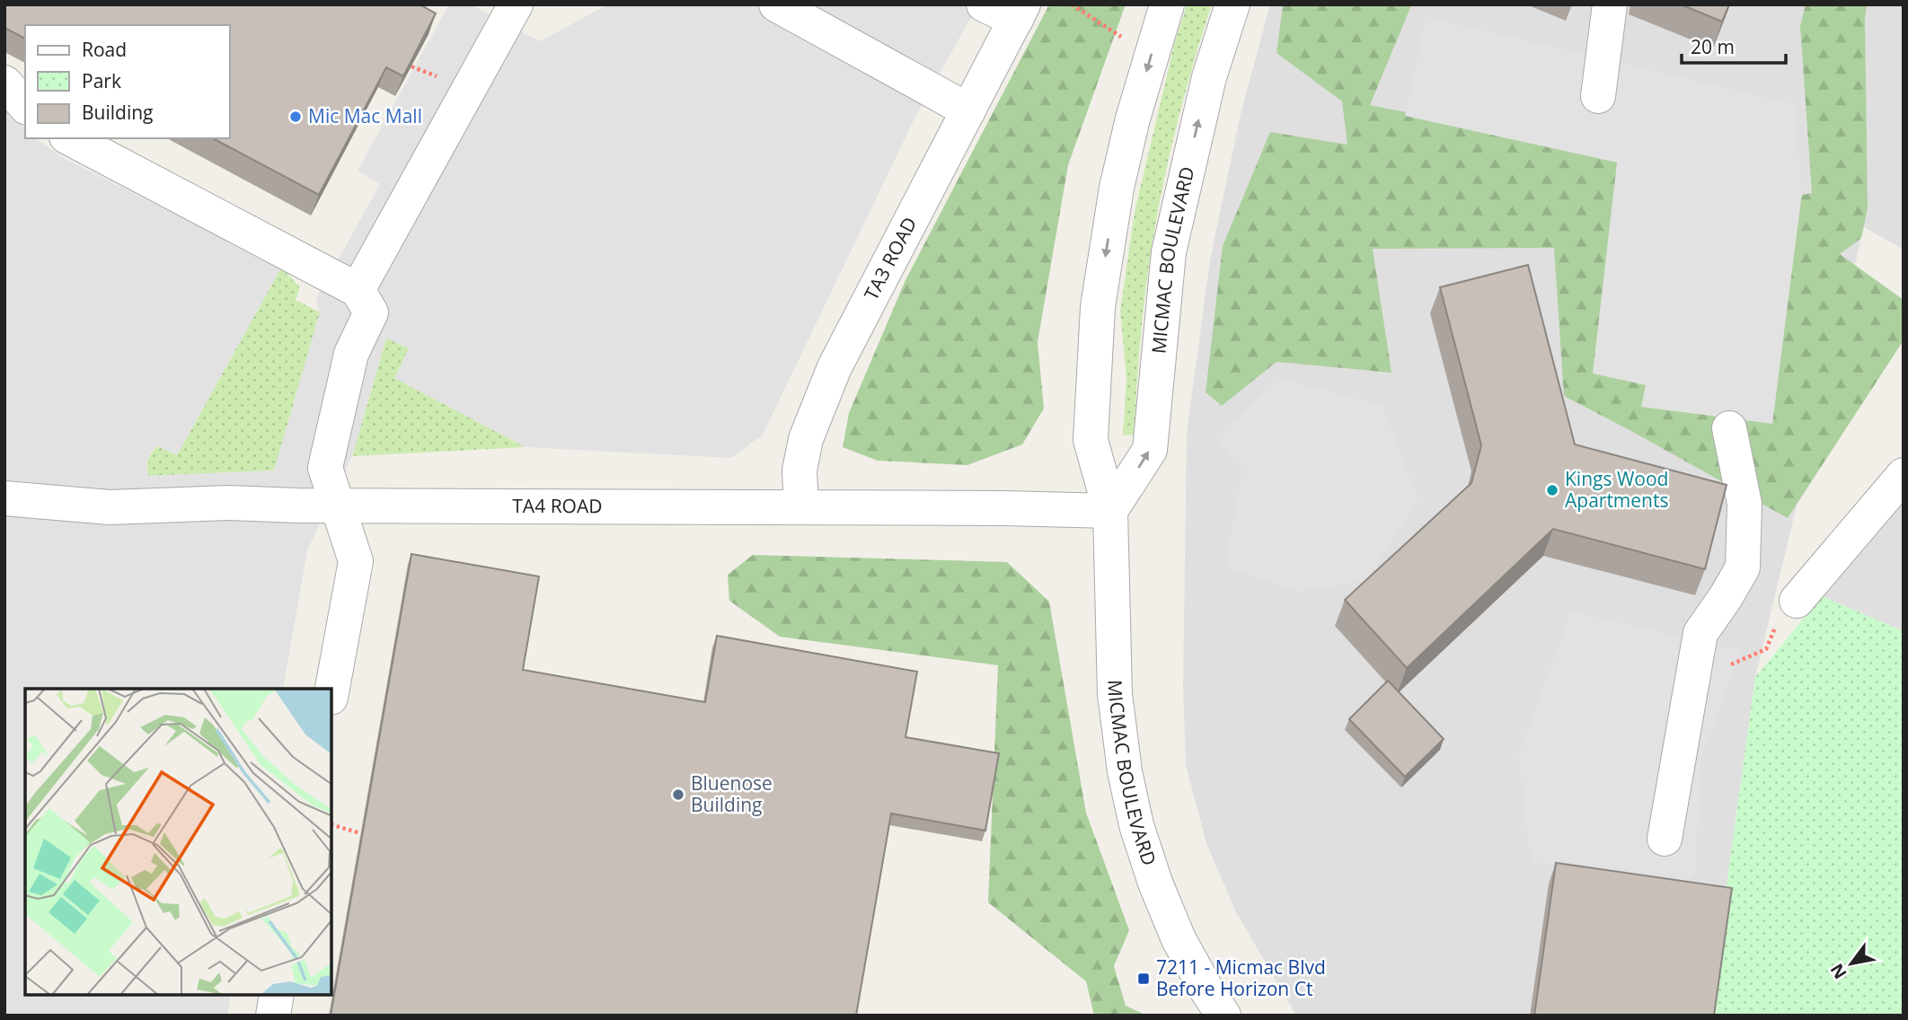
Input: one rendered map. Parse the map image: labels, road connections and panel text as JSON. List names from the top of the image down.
{
  "streets": {
    "street": ["TA3 ROAD", "MICMAC BOULEVARD", "TA4 ROAD"]
  },
  "crossings": [
    ["TA3 ROAD", "TA4 ROAD"],
    ["MICMAC BOULEVARD", "TA4 ROAD"]
  ],
  "places": {
    "other": ["Mic Mac Mall", "Kings Wood Apartments", "Bluenose Building"],
    "transit": ["7211 - Micmac Blvd Before Horizon Ct"]
  },
  "legend": ["Road", "Park", "Building"],
  "scale_bar": "20 m",
  "north": "bottom left"
}
